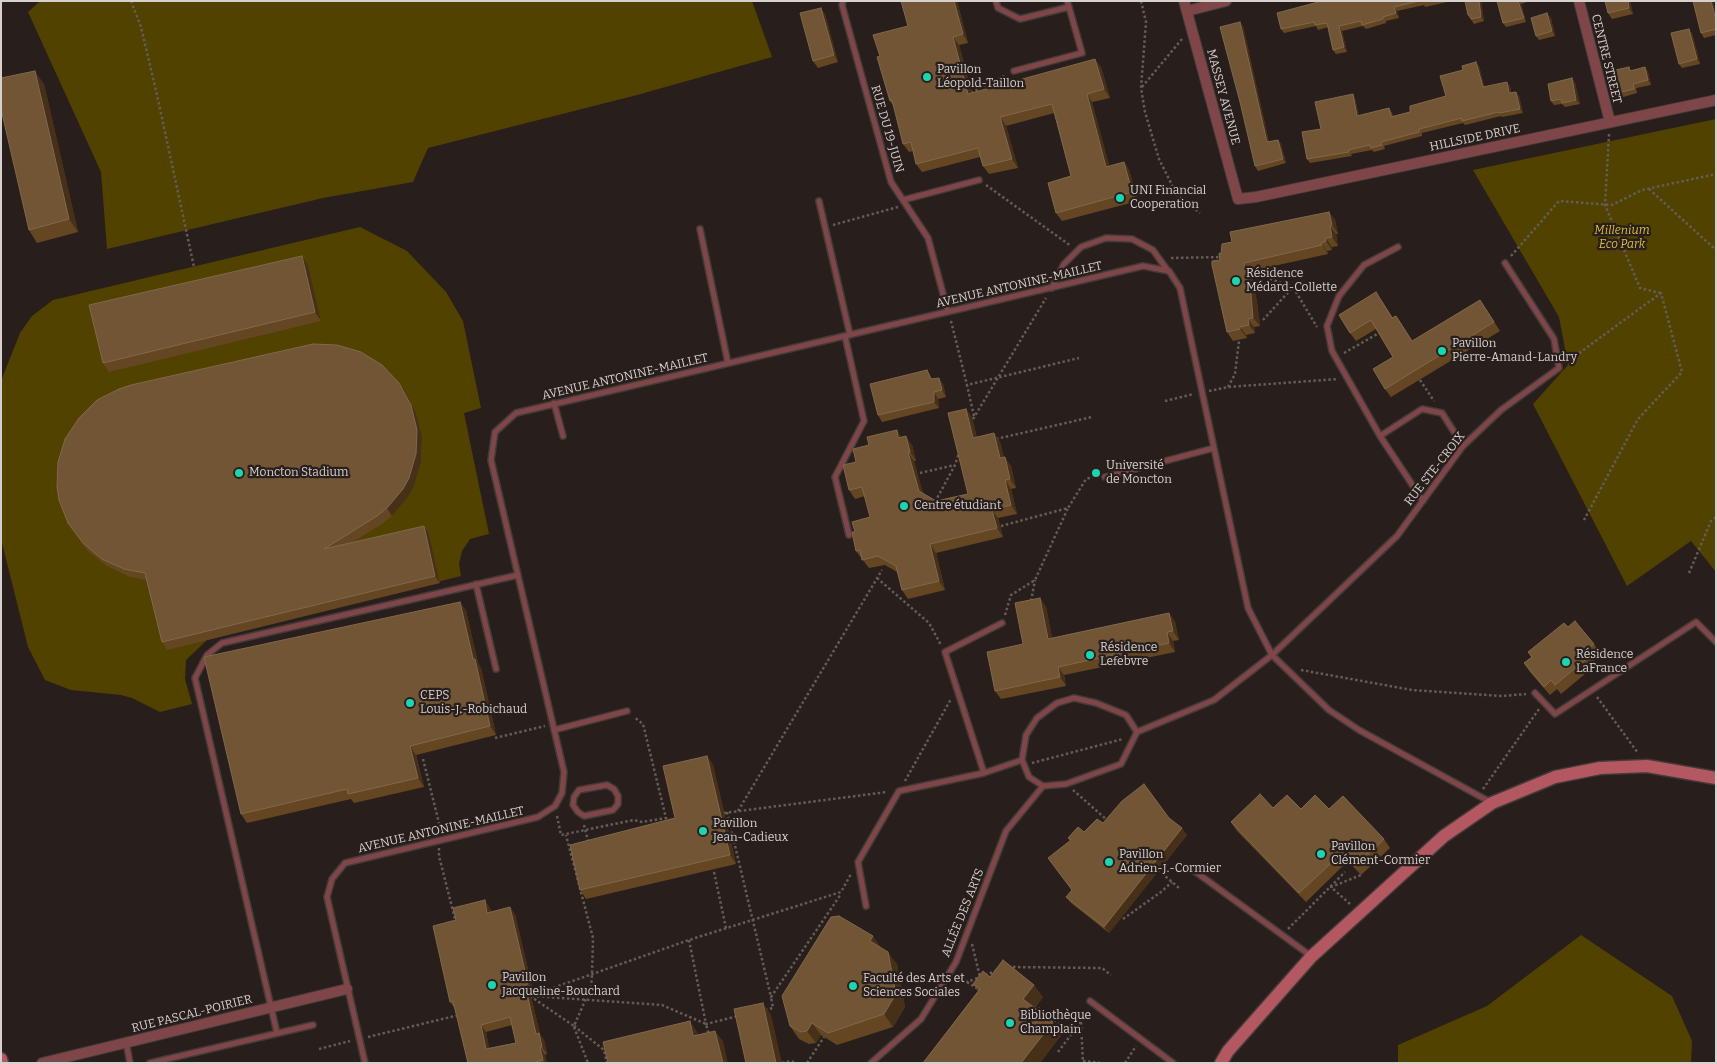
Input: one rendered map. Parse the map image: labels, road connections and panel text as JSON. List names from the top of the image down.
{
  "streets": {
    "street": [
      "CENTRE STREET",
      "MASSEY AVENUE",
      "HILLSIDE DRIVE",
      "RUE PASCAL-POIRIER"
    ],
    "lane": [
      "RUE DU 19-JUIN",
      "AVENUE ANTONINE-MAILLET",
      "RUE STE-CROIX",
      "ALLÉE DES ARTS"
    ]
  },
  "crossings": [
    ["CENTRE STREET", "HILLSIDE DRIVE"],
    ["MASSEY AVENUE", "HILLSIDE DRIVE"],
    ["RUE DU 19-JUIN", "AVENUE ANTONINE-MAILLET"],
    ["AVENUE ANTONINE-MAILLET", "RUE PASCAL-POIRIER"]
  ],
  "parks": ["Millenium Eco Park"],
  "places": [
    "Pavillon Léopold-Taillon",
    "UNI Financial Cooperation",
    "Résidence Médard-Collette",
    "Pavillon Pierre-Amand-Landry",
    "Moncton Stadium",
    "Université de Moncton",
    "Centre étudiant",
    "Résidence Lefebvre",
    "Résidence LaFrance",
    "CEPS Louis-J.-Robichaud",
    "Pavillon Jean-Cadieux",
    "Pavillon Clément-Cormier",
    "Pavillon Adrien-J.-Cormier",
    "Pavillon Jacqueline-Bouchard",
    "Faculté des Arts et Sciences Sociales",
    "Bibliothèque Champlain"
  ]
}
